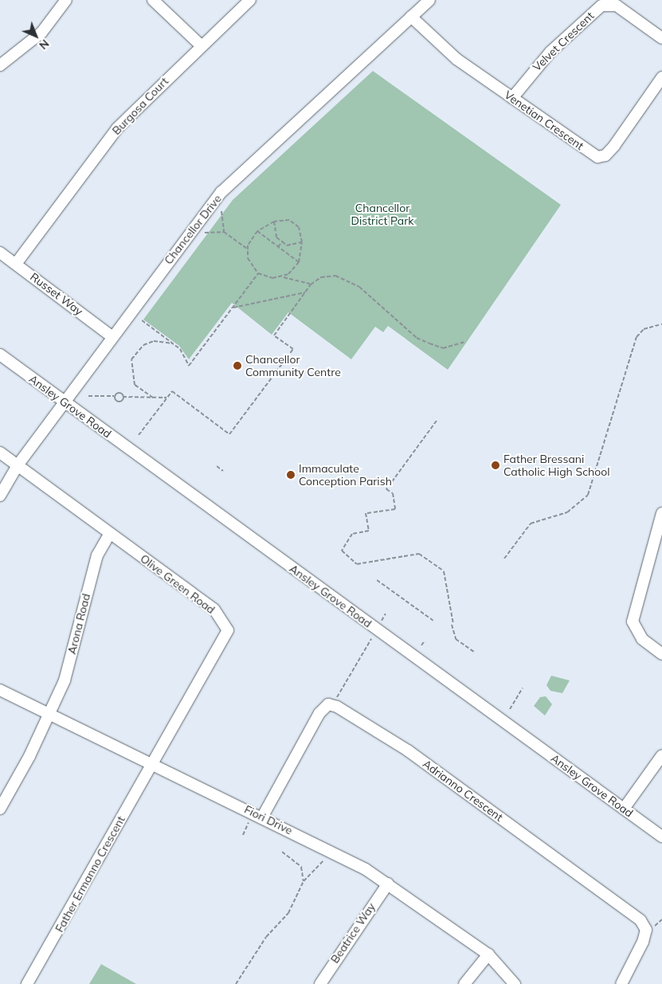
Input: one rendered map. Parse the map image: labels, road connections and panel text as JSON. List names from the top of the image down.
{
  "streets": {
    "street": [
      "Velvet Crescent",
      "Burgosa Court",
      "Venetian Crescent",
      "Chancellor Drive",
      "Russet Way",
      "Ansley Grove Road",
      "Olive Green Road",
      "Arona Road",
      "Adrianno Crescent",
      "Fiori Drive",
      "Father Ermanno Crescent",
      "Beatrice Way"
    ]
  },
  "crossings": [
    ["Velvet Crescent", "Venetian Crescent"],
    ["Burgosa Court", "Russet Way"],
    ["Venetian Crescent", "Chancellor Drive"],
    ["Chancellor Drive", "Russet Way"],
    ["Chancellor Drive", "Ansley Grove Road"],
    ["Chancellor Drive", "Olive Green Road"],
    ["Olive Green Road", "Arona Road"],
    ["Olive Green Road", "Fiori Drive"],
    ["Olive Green Road", "Father Ermanno Crescent"],
    ["Arona Road", "Fiori Drive"],
    ["Adrianno Crescent", "Fiori Drive"],
    ["Fiori Drive", "Father Ermanno Crescent"],
    ["Fiori Drive", "Beatrice Way"]
  ],
  "parks": ["Chancellor District Park"],
  "places": ["Chancellor Community Centre", "Father Bressani Catholic High School", "Immaculate Conception Parish"],
  "north": "bottom right"
}
